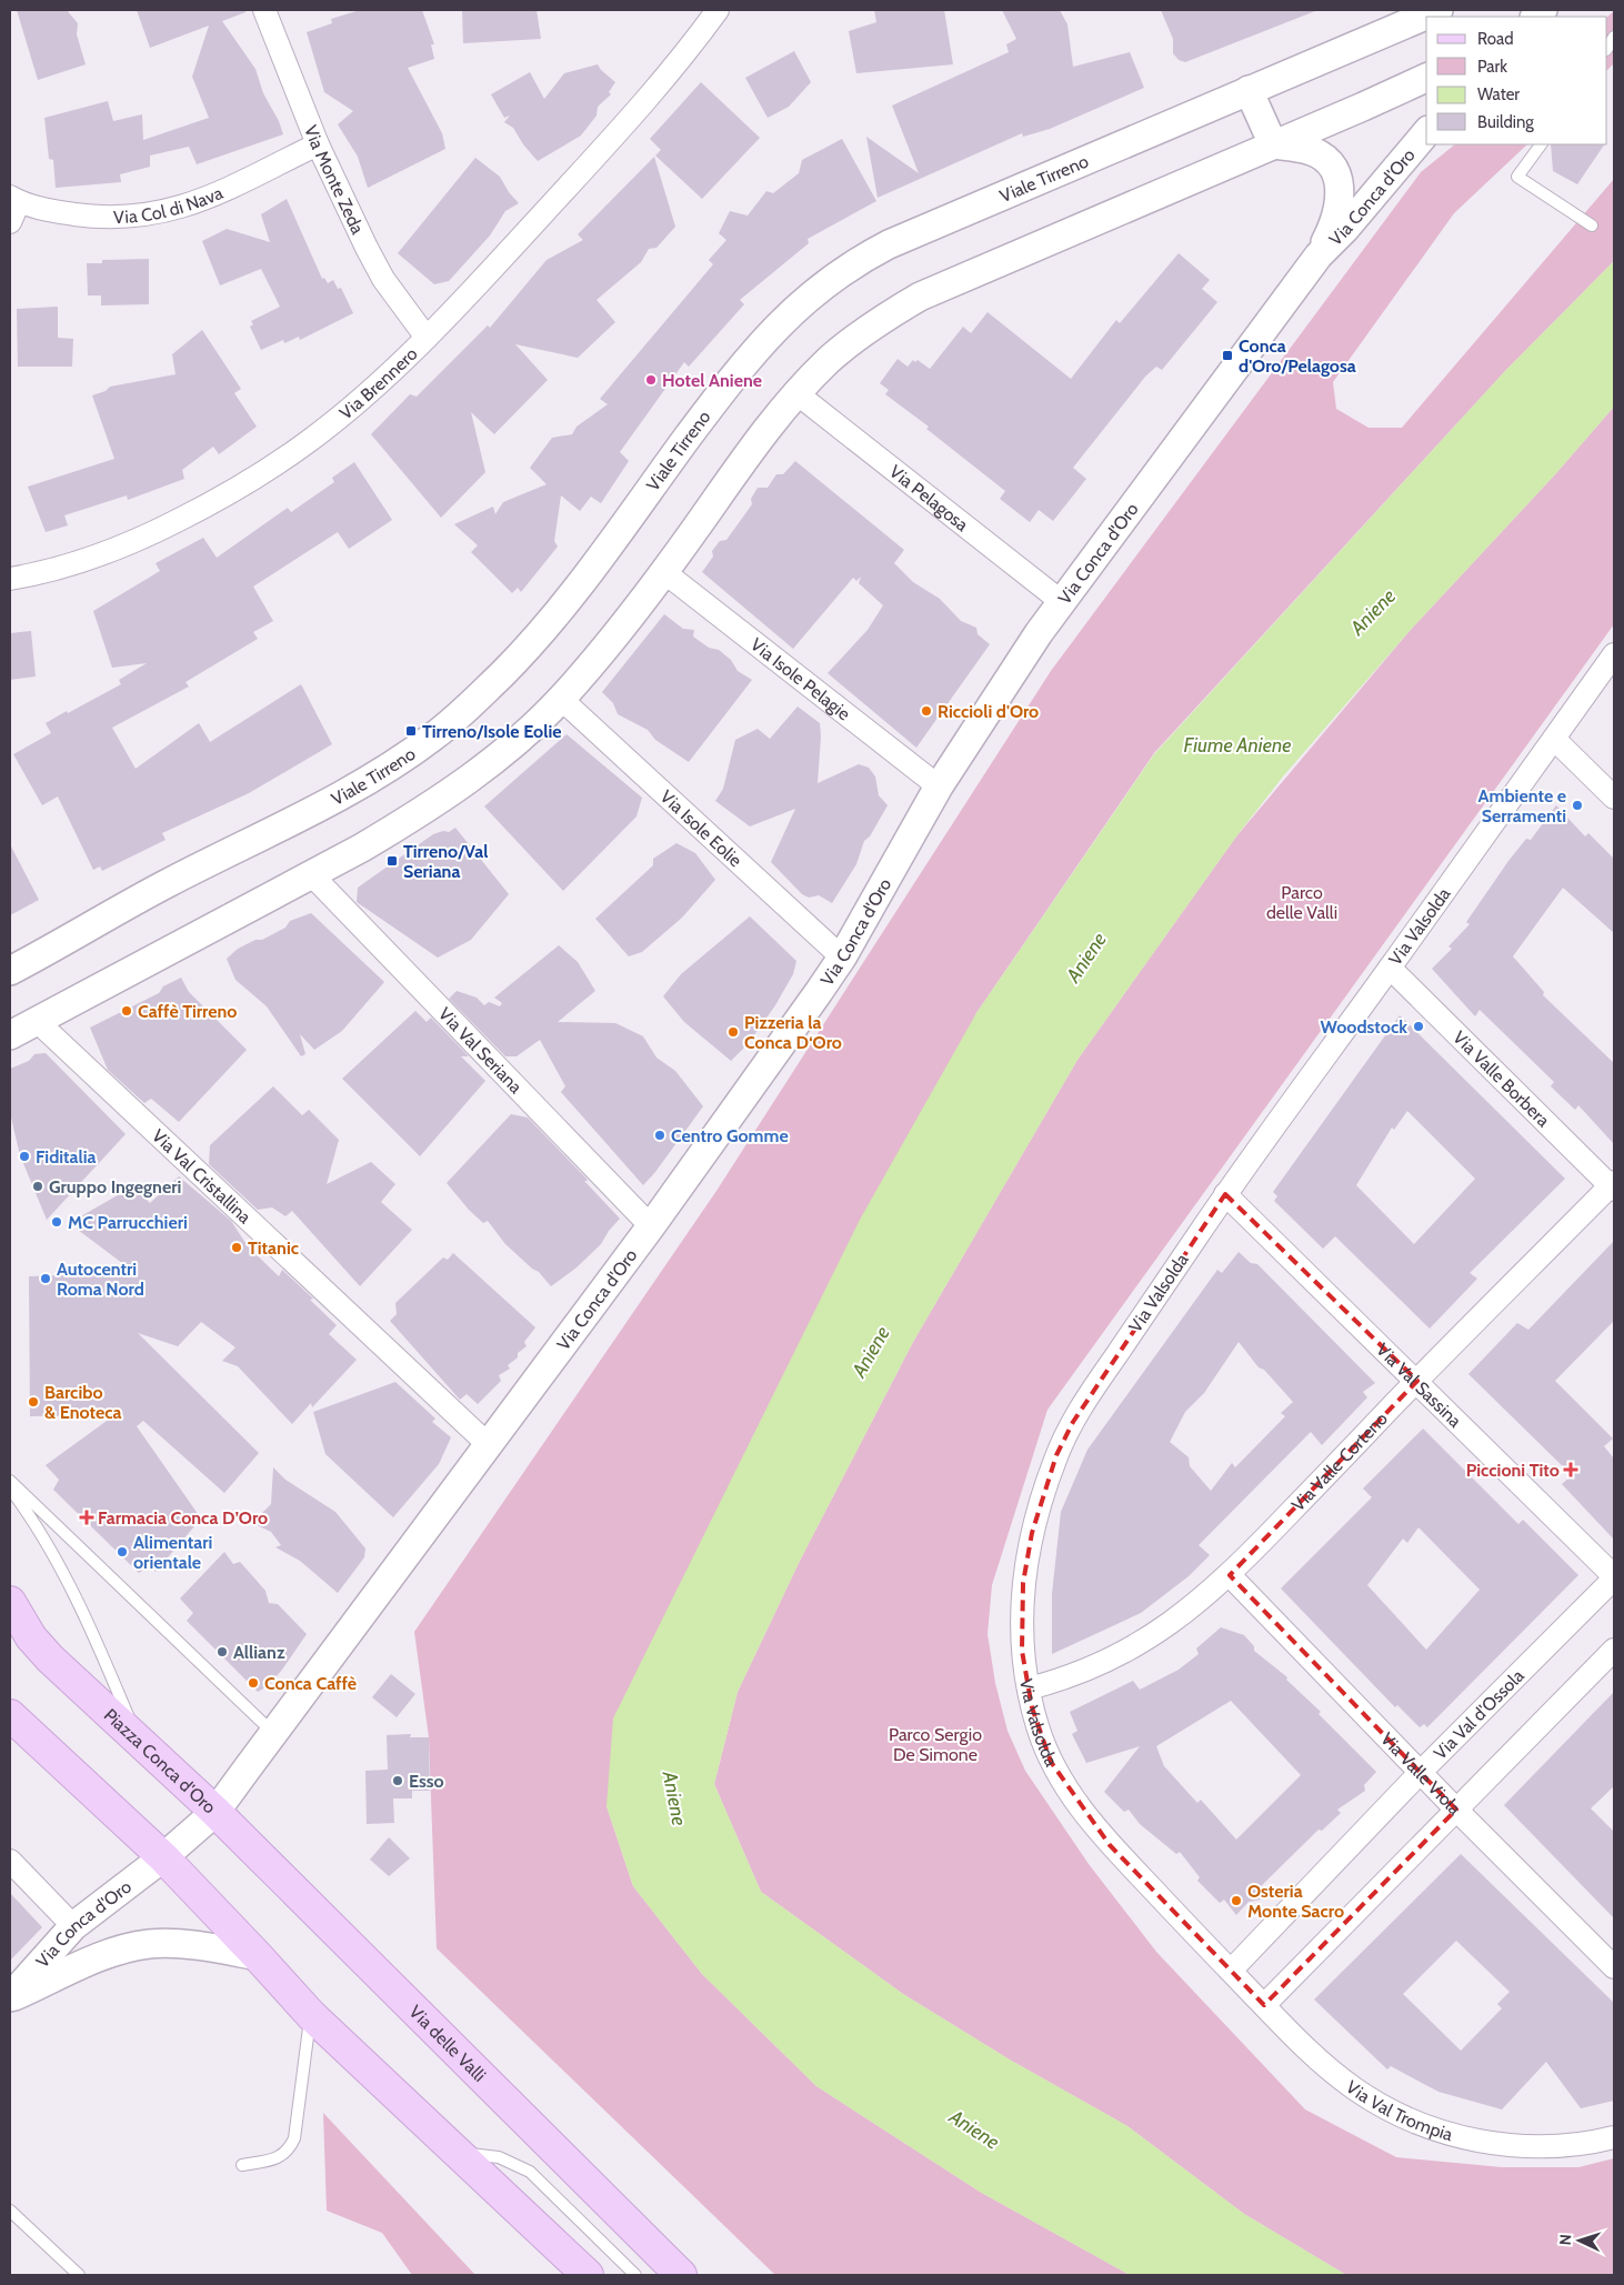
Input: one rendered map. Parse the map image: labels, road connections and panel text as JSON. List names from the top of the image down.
{
  "streets": {
    "main road": ["Piazza Conca d'Oro", "Via delle Valli"],
    "street": [
      "Viale Tirreno",
      "Via Monte Zeda",
      "Via Conca d'Oro",
      "Via Col di Nava",
      "Via Brennero",
      "Via Pelagosa",
      "Via Isole Pelagie",
      "Via Isole Eolie",
      "Via Valsolda",
      "Via Val Seriana",
      "Via Valle Borbera",
      "Via Val Cristallina",
      "Via Val Sassina",
      "Via Valle Corteno",
      "Via Val d'Ossola",
      "Via Valle Viola",
      "Via Val Trompia"
    ]
  },
  "crossings": [
    ["Via Monte Zeda", "Via Col di Nava"],
    ["Via Monte Zeda", "Via Brennero"],
    ["Via Conca d'Oro", "Via Pelagosa"],
    ["Via Conca d'Oro", "Via Isole Pelagie"],
    ["Via Conca d'Oro", "Via Isole Eolie"],
    ["Via Conca d'Oro", "Via Val Seriana"],
    ["Via Conca d'Oro", "Via Val Cristallina"],
    ["Via Conca d'Oro", "Piazza Conca d'Oro"],
    ["Via Conca d'Oro", "Via delle Valli"],
    ["Via Valsolda", "Via Valle Borbera"],
    ["Via Valsolda", "Via Val Sassina"],
    ["Via Valsolda", "Via Valle Corteno"],
    ["Via Valsolda", "Via Val d'Ossola"],
    ["Via Valsolda", "Via Val Trompia"],
    ["Via Valle Borbera", "Via Valle Corteno"],
    ["Via Val Sassina", "Via Valle Corteno"],
    ["Via Val Sassina", "Via Val d'Ossola"],
    ["Via Valle Corteno", "Via Valle Viola"],
    ["Via Val d'Ossola", "Via Valle Viola"],
    ["Via Val d'Ossola", "Via Val Trompia"],
    ["Piazza Conca d'Oro", "Via delle Valli"]
  ],
  "water": ["Aniene", "Fiume Aniene"],
  "parks": ["Parco delle Valli", "Parco Sergio De Simone"],
  "places": {
    "transit": ["Conca d'Oro/Pelagosa", "Tirreno/Isole Eolie", "Tirreno/Val Seriana"],
    "other": [
      "Hotel Aniene",
      "Riccioli d'Oro",
      "Ambiente e Serramenti",
      "Caffè Tirreno",
      "Woodstock",
      "Pizzeria la Conca D‘Oro",
      "Centro Gomme",
      "Fiditalia",
      "Gruppo Ingegneri",
      "MC Parrucchieri",
      "Titanic",
      "Autocentri Roma Nord",
      "Barcibo & Enoteca",
      "Alimentari orientale",
      "Allianz",
      "Conca Caffè",
      "Esso",
      "Osteria Monte Sacro"
    ],
    "health": ["Piccioni Tito", "Farmacia Conca D’Oro"]
  },
  "legend": [
    "Road",
    "Park",
    "Water",
    "Building"
  ],
  "north": "left"
}
